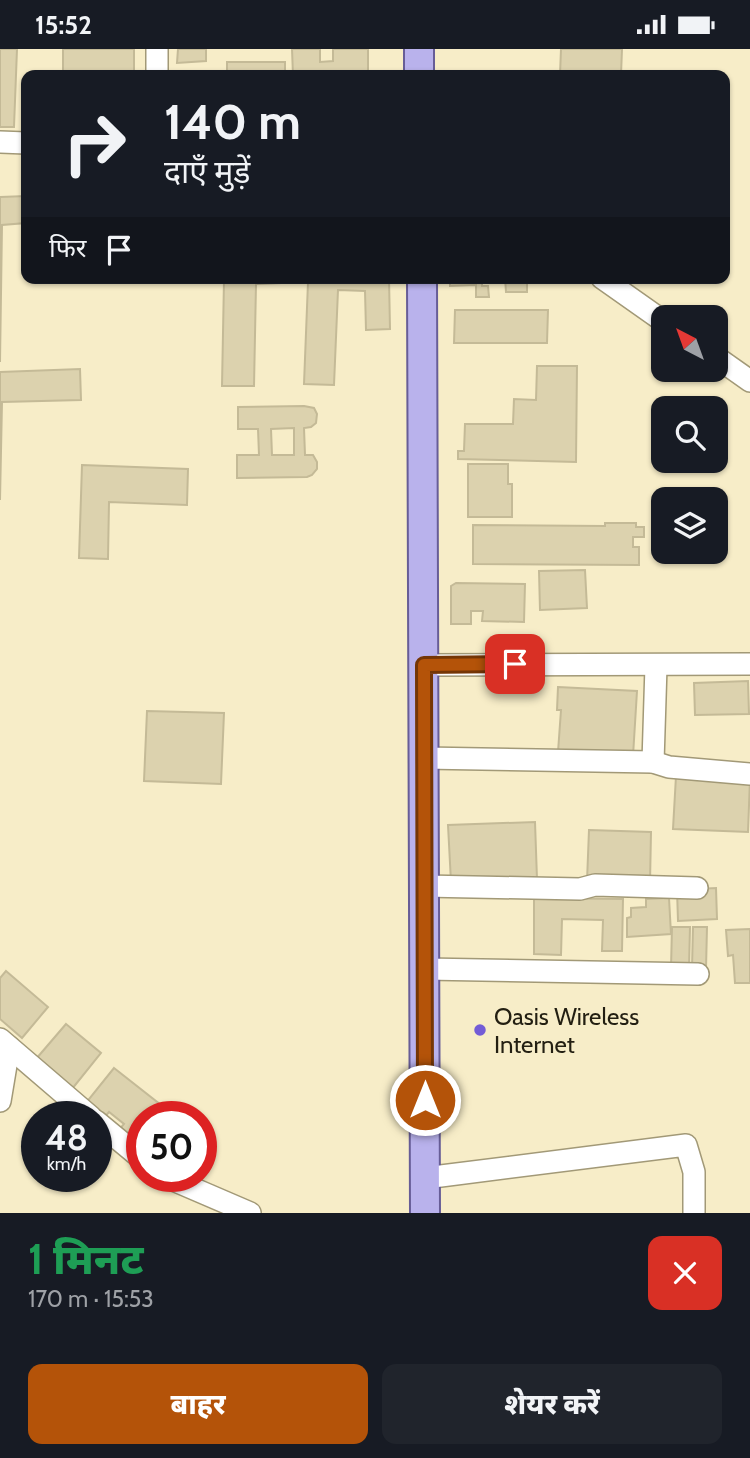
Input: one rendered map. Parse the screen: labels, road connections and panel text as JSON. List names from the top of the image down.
{
  "places": ["Oasis Wireless Internet"],
  "north": "top left",
  "page": {
    "status": "15:52",
    "turn": ["140 m", "दाएँ मुड़ें"],
    "then": "फिर",
    "speed": "48 km/h",
    "limit": "50",
    "heading": ["1 मिनट", "170 m · 15:53"],
    "buttons": ["बाहर", "शेयर करें"]
  }
}
